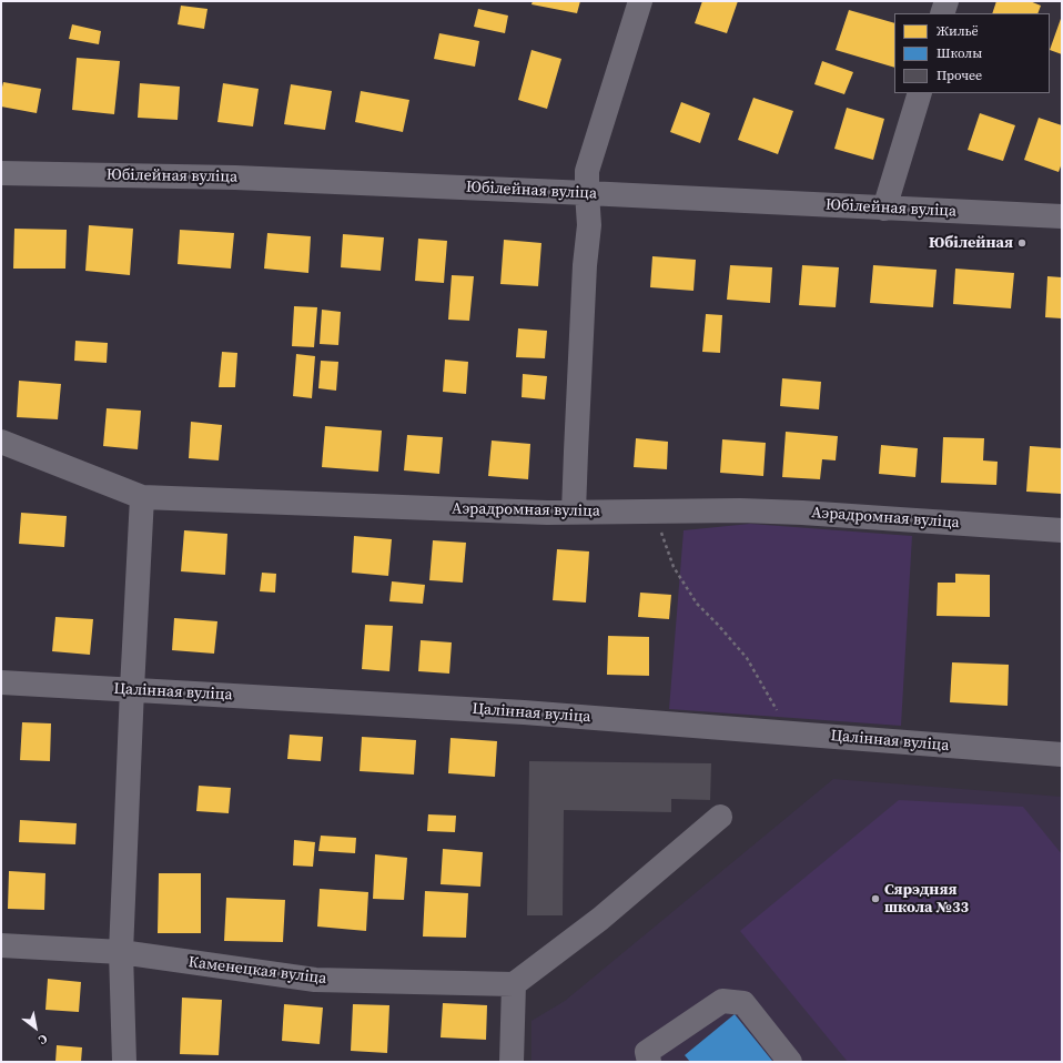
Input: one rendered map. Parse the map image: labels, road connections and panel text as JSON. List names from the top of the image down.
{
  "streets": {
    "street": [
      "Юбілейная вуліца",
      "Аэрадромная вуліца",
      "Цалінная вуліца",
      "Каменецкая вуліца"
    ]
  },
  "places": ["Юбілейная", "Сярэдняя школа №33"],
  "legend": ["Жильё", "Школы", "Прочее"],
  "north": "bottom right"
}
